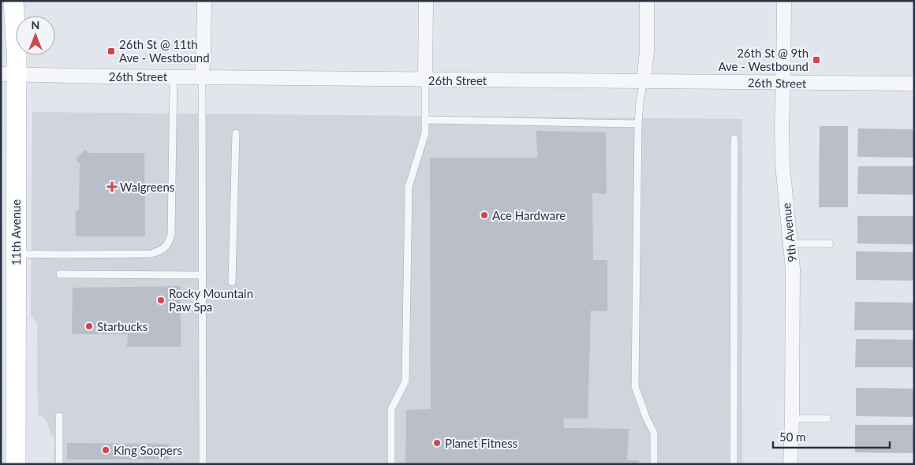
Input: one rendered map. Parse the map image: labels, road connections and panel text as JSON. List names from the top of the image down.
{
  "streets": {
    "main road": ["11th Avenue"],
    "street": ["26th Street", "9th Avenue"]
  },
  "crossings": [
    ["26th Street", "11th Avenue"],
    ["26th Street", "9th Avenue"]
  ],
  "places": {
    "transit": ["26th St @ 11th Ave - Westbound", "26th St @ 9th Ave - Westbound"],
    "health": ["Walgreens"],
    "other": [
      "Ace Hardware",
      "Rocky Mountain Paw Spa",
      "Starbucks",
      "Planet Fitness",
      "King Soopers"
    ]
  },
  "scale_bar": "50 m",
  "north": "top"
}
